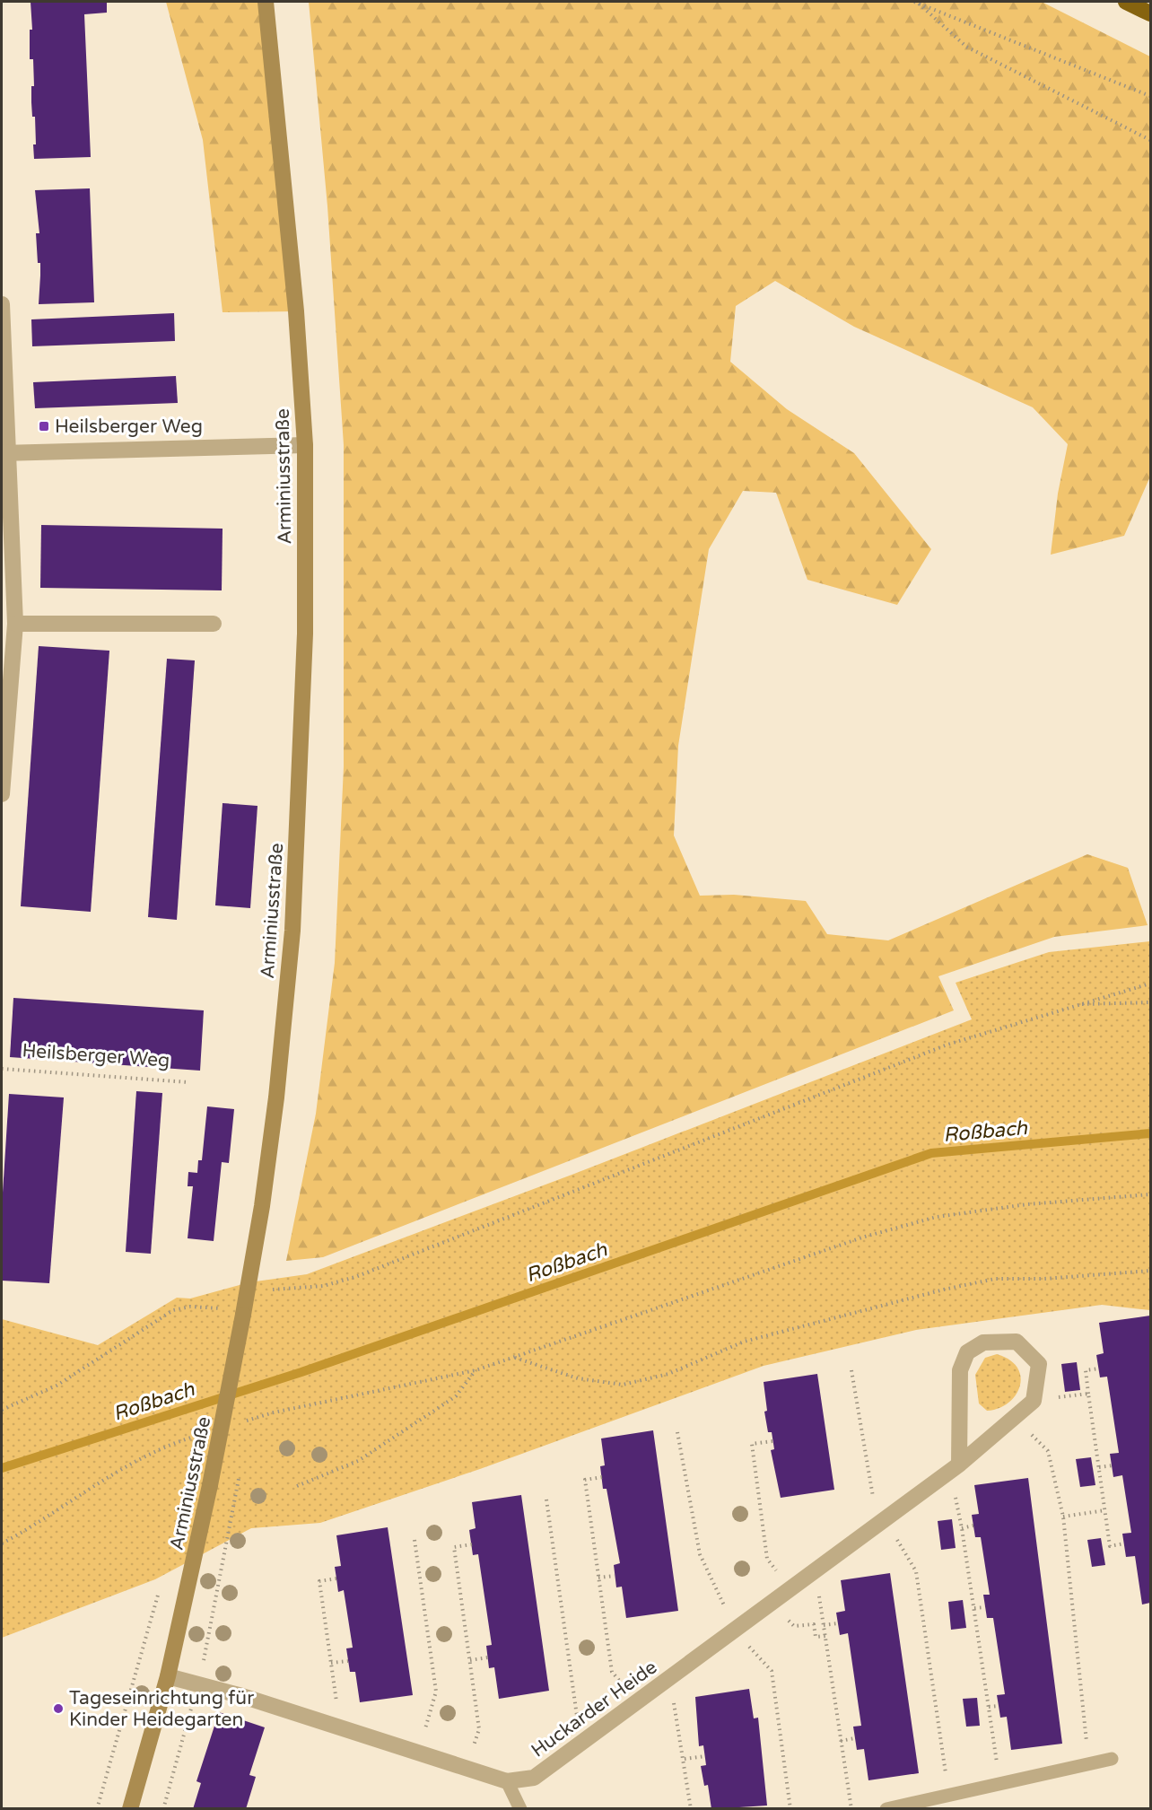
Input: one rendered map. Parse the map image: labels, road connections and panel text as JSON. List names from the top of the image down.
{
  "streets": {
    "street": ["Arminiusstraße", "Huckarder Heide"],
    "path": ["Heilsberger Weg"]
  },
  "crossings": [
    ["Arminiusstraße", "Huckarder Heide"]
  ],
  "water": ["Roßbach"],
  "places": {
    "transit": ["Heilsberger Weg"],
    "other": ["Tageseinrichtung für Kinder Heidegarten"]
  }
}
